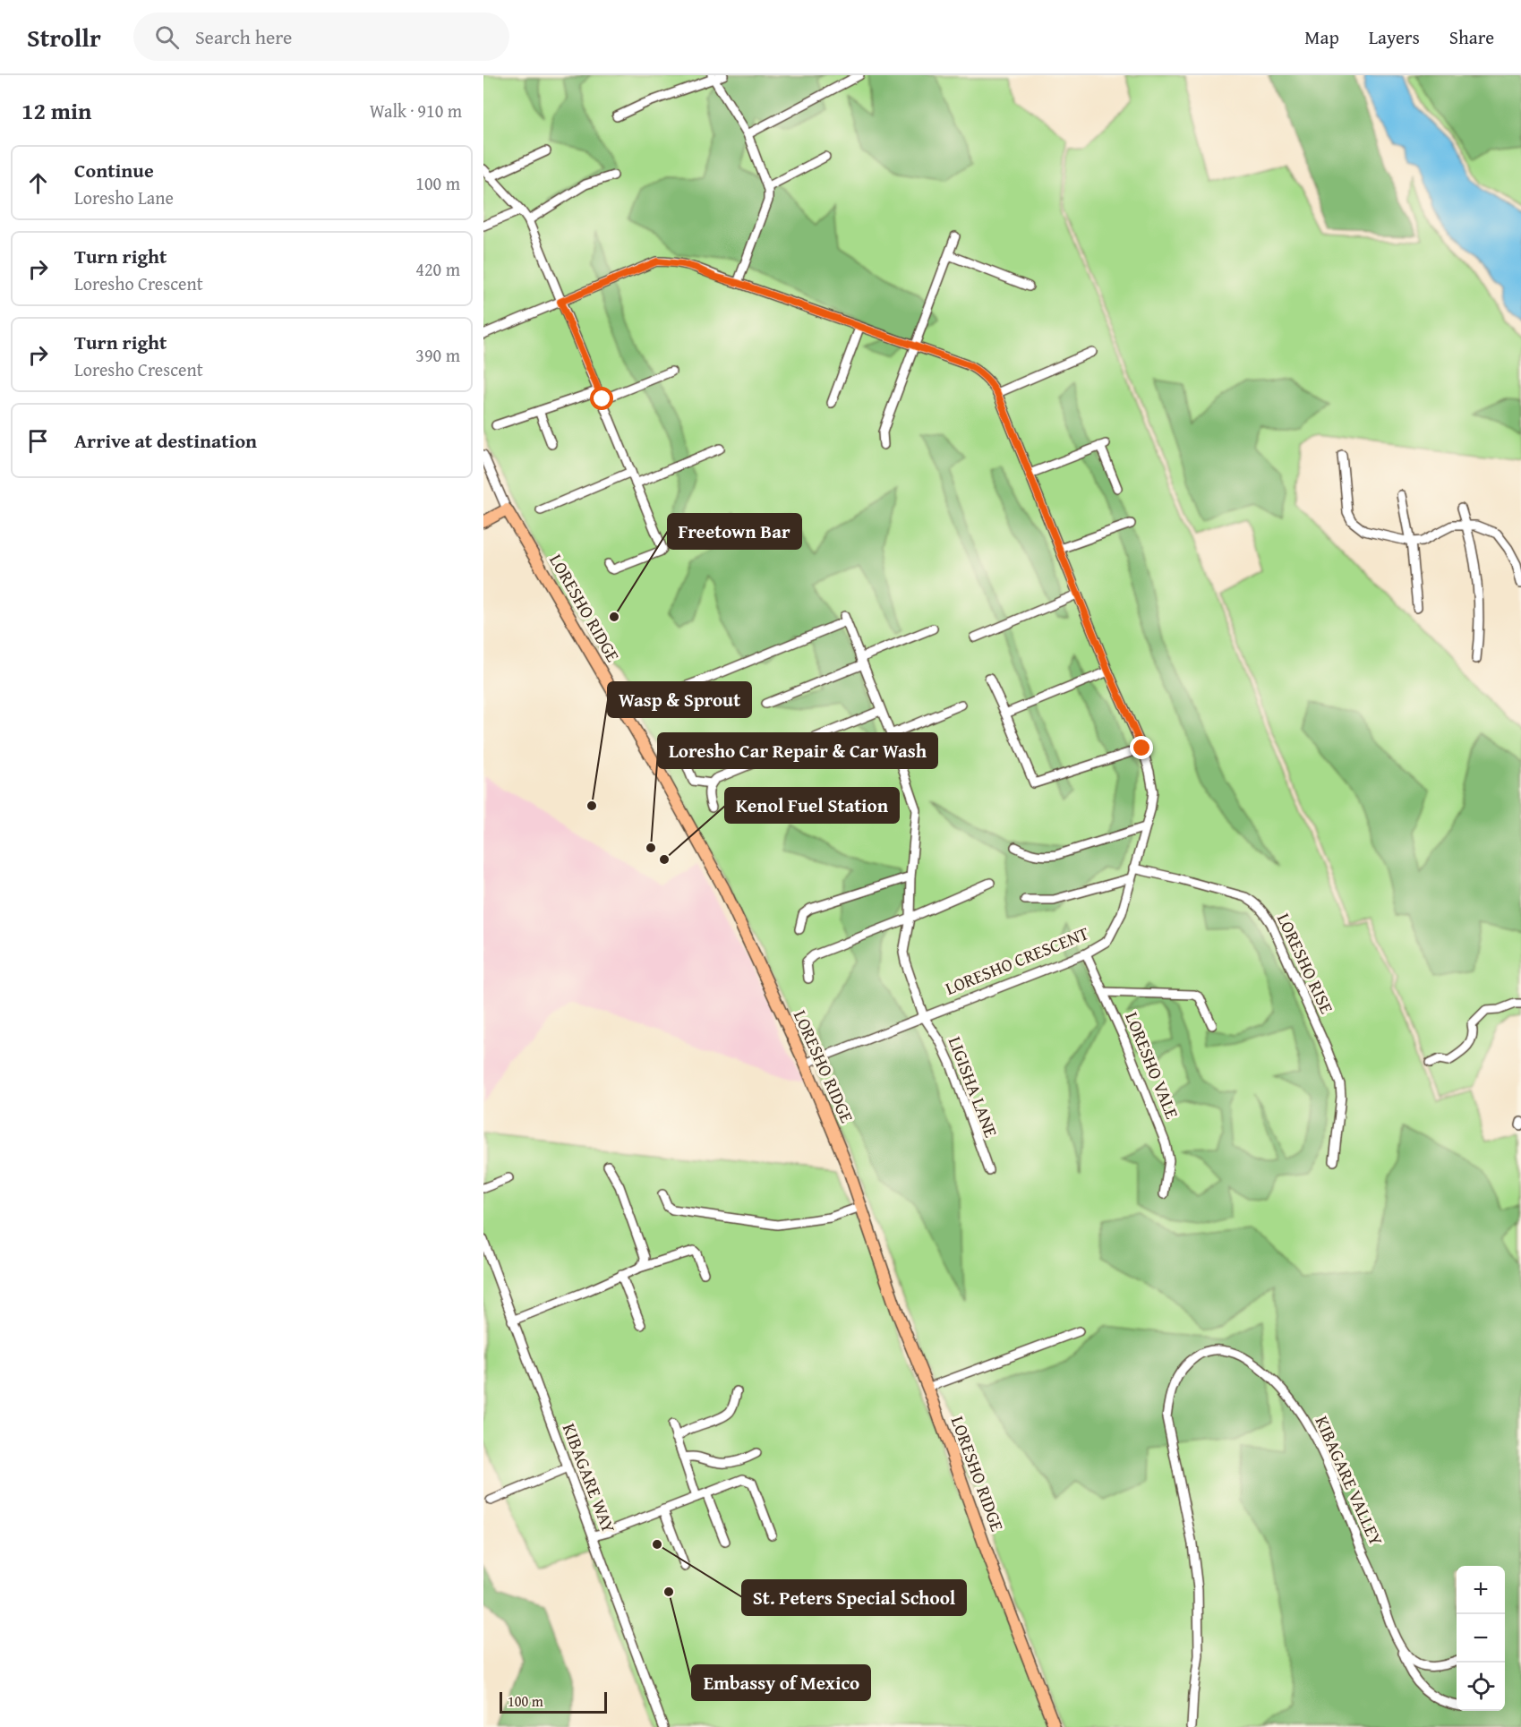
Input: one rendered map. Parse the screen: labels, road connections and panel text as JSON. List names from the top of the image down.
{
  "streets": {
    "main road": ["LORESHO RIDGE"],
    "street": [
      "LORESHO CRESCENT",
      "LORESHO RISE",
      "LORESHO VALE",
      "LIGISHA LANE",
      "KIBAGARE WAY",
      "KIBAGARE VALLEY"
    ]
  },
  "crossings": [
    ["LORESHO RIDGE", "LORESHO CRESCENT"],
    ["LORESHO RIDGE", "LIGISHA LANE"],
    ["LORESHO CRESCENT", "LORESHO RISE"],
    ["LORESHO CRESCENT", "LORESHO VALE"],
    ["LORESHO CRESCENT", "LIGISHA LANE"]
  ],
  "places": [
    "Freetown Bar",
    "Wasp & Sprout",
    "Loresho Car Repair & Car Wash",
    "Kenol Fuel Station",
    "St. Peters Special School",
    "Embassy of Mexico"
  ],
  "scale_bar": "100 m",
  "page": {
    "header": "Strollr",
    "search": "Search here",
    "nav": ["Map", "Layers", "Share"],
    "heading": ["12 min", "Walk · 910 m"],
    "list": [
      ["Continue", "Loresho Lane", "100 m"],
      ["Turn right", "Loresho Crescent", "420 m"],
      ["Turn right", "Loresho Crescent", "390 m"],
      "Arrive at destination"
    ],
    "map_buttons": ["+", "−"],
    "scale": "100 m"
  }
}
